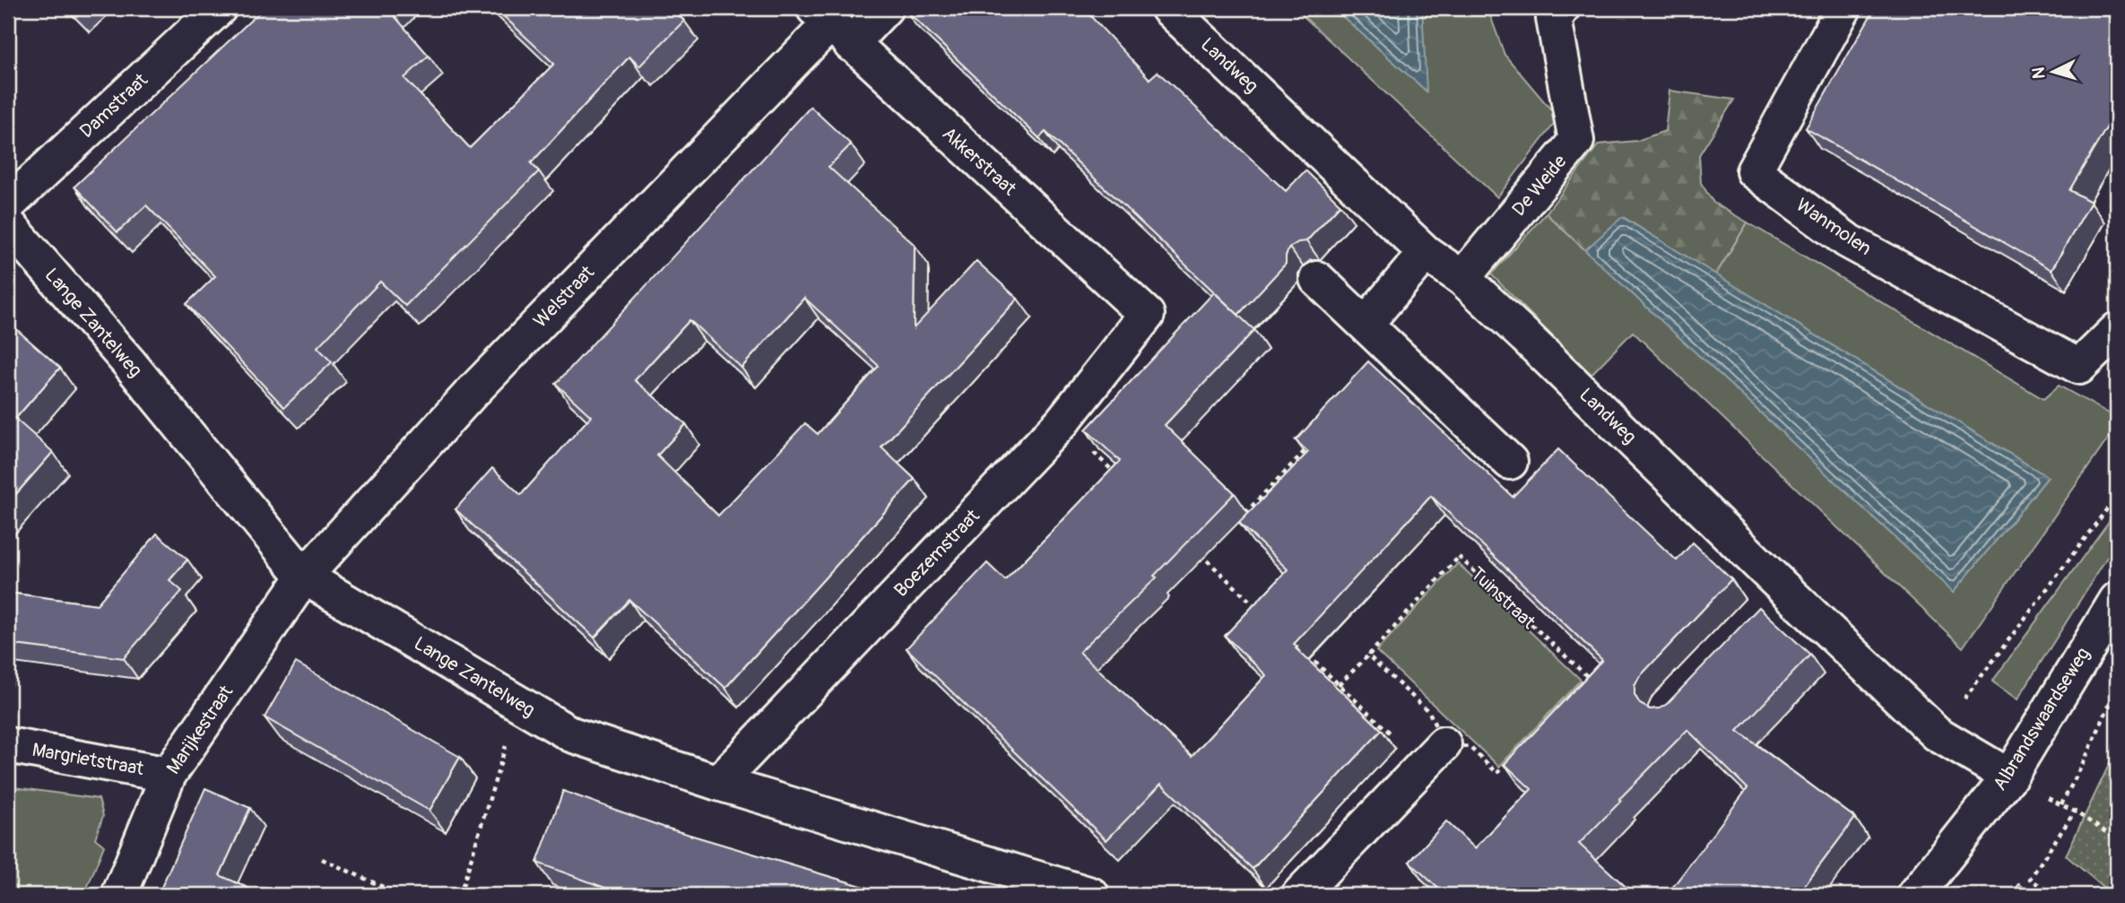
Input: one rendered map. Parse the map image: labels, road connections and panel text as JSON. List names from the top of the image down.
{
  "streets": {
    "street": [
      "Landweg",
      "Damstraat",
      "Akkerstraat",
      "De Weide",
      "Wanmolen",
      "Welstraat",
      "Lange Zantelweg",
      "Boezemstraat",
      "Albrandswaardseweg",
      "Marijkestraat",
      "Margrietstraat"
    ],
    "path": ["Tuinstraat"]
  },
  "crossings": [
    ["Landweg", "De Weide"],
    ["Landweg", "Albrandswaardseweg"],
    ["Akkerstraat", "Welstraat"],
    ["Akkerstraat", "Boezemstraat"],
    ["Welstraat", "Lange Zantelweg"],
    ["Welstraat", "Marijkestraat"],
    ["Lange Zantelweg", "Boezemstraat"],
    ["Lange Zantelweg", "Marijkestraat"],
    ["Marijkestraat", "Margrietstraat"]
  ],
  "north": "left"
}
